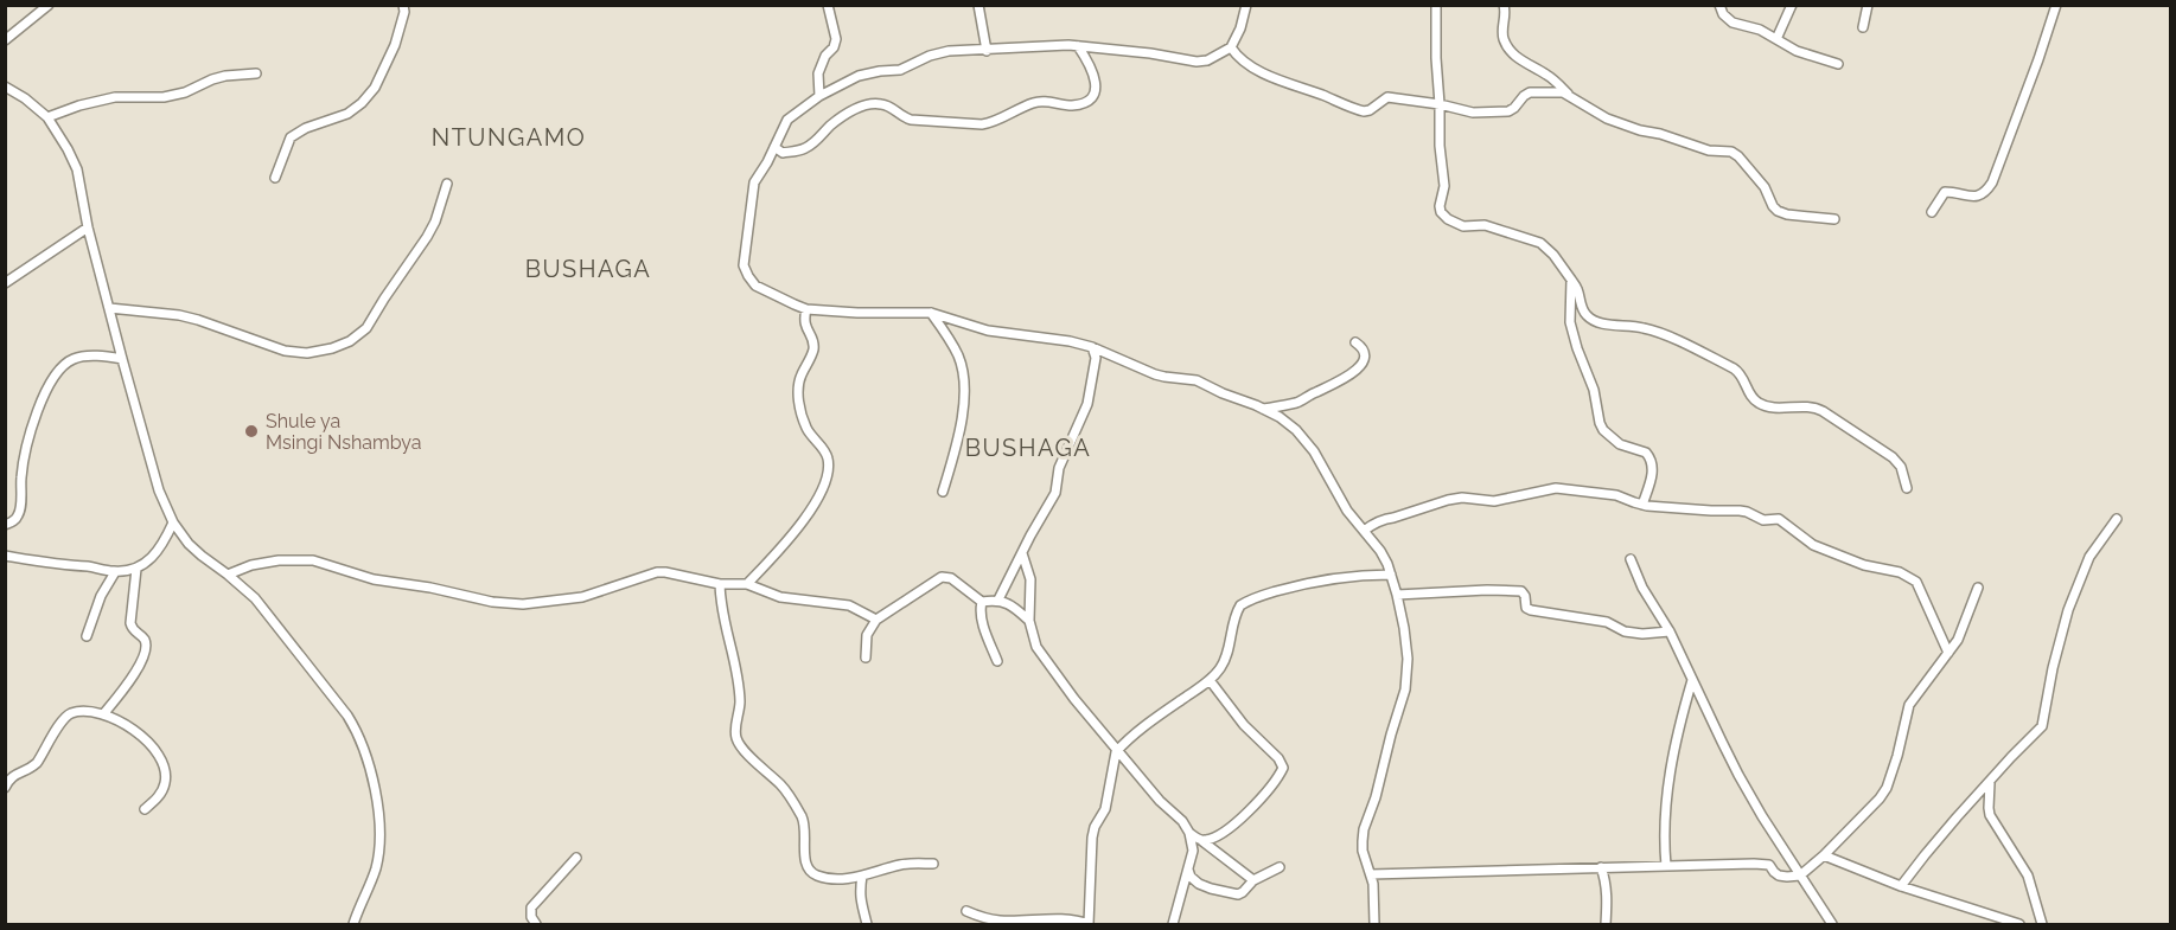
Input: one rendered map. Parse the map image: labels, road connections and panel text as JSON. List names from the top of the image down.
{
  "districts": ["NTUNGAMO", "BUSHAGA", "BUSHAGA"],
  "places": ["Shule ya Msingi Nshambya"]
}
